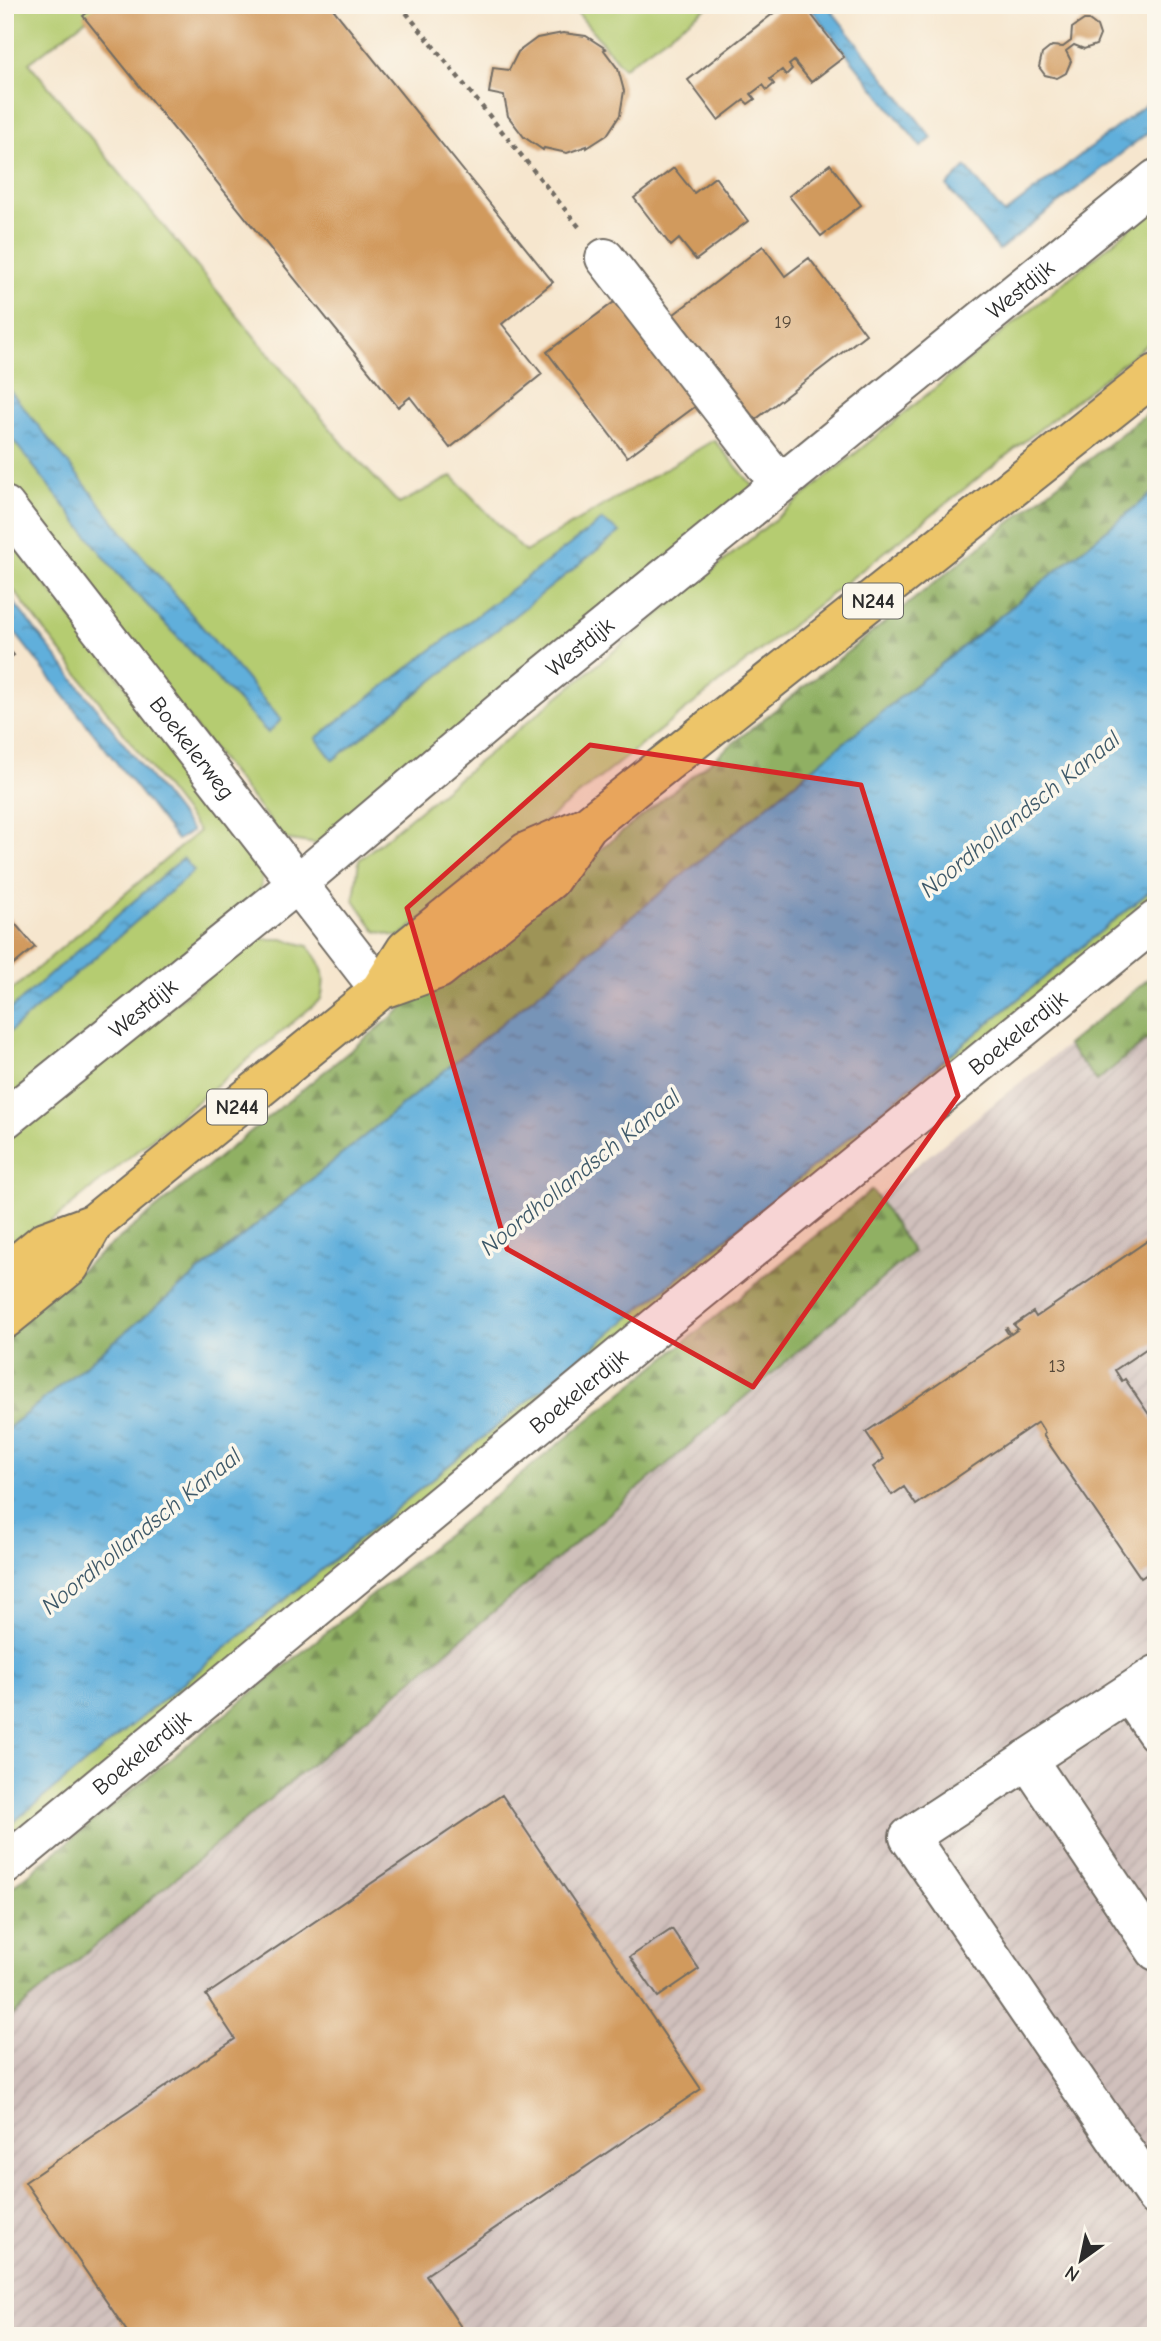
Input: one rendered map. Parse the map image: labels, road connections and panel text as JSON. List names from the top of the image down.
{
  "streets": {
    "main road": ["N244"],
    "street": ["Westdijk", "Boekelerweg", "Boekelerdijk"]
  },
  "crossings": [
    ["Westdijk", "Boekelerweg"],
    ["N244", "Boekelerweg"]
  ],
  "water": ["Noordhollandsch Kanaal"],
  "house_numbers": ["19", "13"],
  "north": "bottom left"
}
